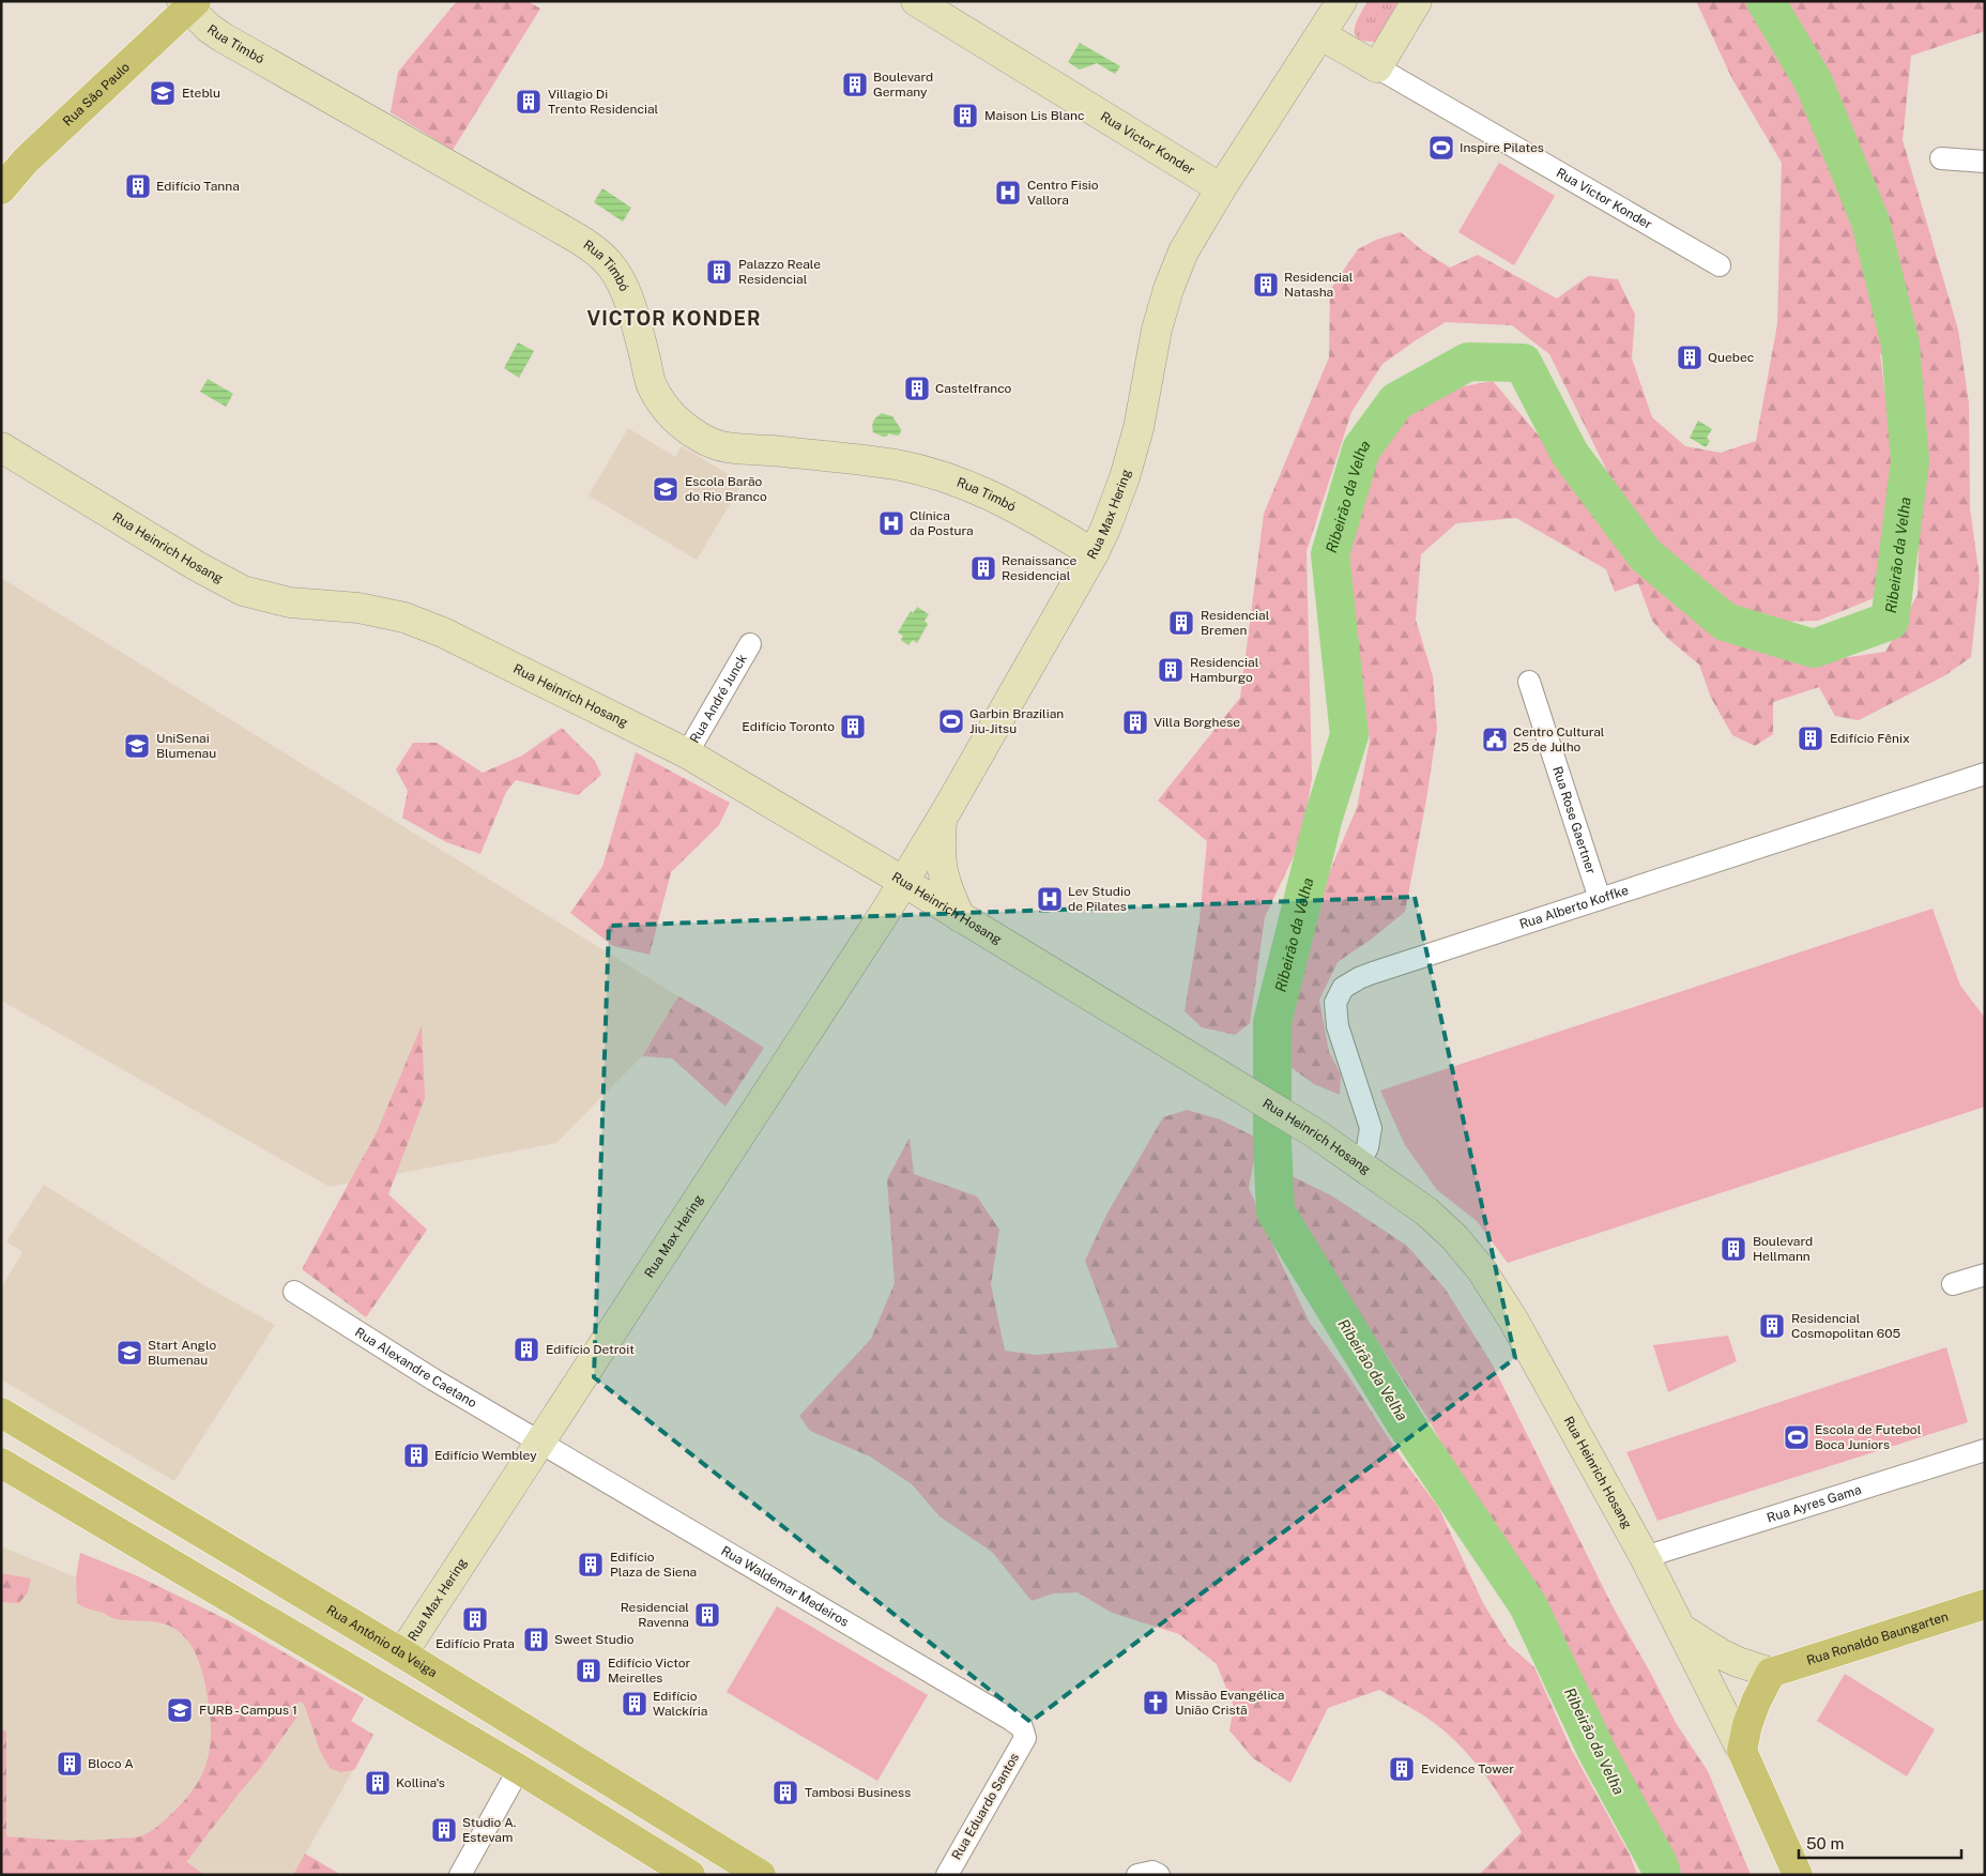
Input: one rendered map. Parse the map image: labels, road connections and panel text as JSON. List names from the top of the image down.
{
  "streets": {
    "main road": [
      "Rua Timbó",
      "Rua São Paulo",
      "Rua Victor Konder",
      "Rua Max Hering",
      "Rua Heinrich Hosang",
      "Rua Ronaldo Baungarten",
      "Rua Antônio da Veiga"
    ],
    "street": [
      "Rua André Junck",
      "Rua Rose Gaertner",
      "Rua Alberto Koffke",
      "Rua Alexandre Caetano",
      "Rua Ayres Gama",
      "Rua Waldemar Medeiros",
      "Rua Eduardo Santos"
    ]
  },
  "crossings": [
    ["Rua Timbó", "Rua São Paulo"],
    ["Rua Timbó", "Rua Max Hering"],
    ["Rua Victor Konder", "Rua Max Hering"],
    ["Rua Max Hering", "Rua Heinrich Hosang"],
    ["Rua Max Hering", "Rua Alexandre Caetano"],
    ["Rua Max Hering", "Rua Waldemar Medeiros"],
    ["Rua Max Hering", "Rua Antônio da Veiga"],
    ["Rua Heinrich Hosang", "Rua André Junck"],
    ["Rua Heinrich Hosang", "Rua Alberto Koffke"],
    ["Rua Heinrich Hosang", "Rua Ayres Gama"],
    ["Rua Rose Gaertner", "Rua Alberto Koffke"],
    ["Rua Alexandre Caetano", "Rua Waldemar Medeiros"],
    ["Rua Waldemar Medeiros", "Rua Eduardo Santos"]
  ],
  "districts": ["VICTOR KONDER"],
  "water": ["Ribeirão da Velha"],
  "places": {
    "building": [
      "Boulevard Germany",
      "Villagio Di Trento Residencial",
      "Maison Lis Blanc",
      "Edifício Tanna",
      "Palazzo Reale Residencial",
      "Residencial Natasha",
      "Quebec",
      "Castelfranco",
      "Renaissance Residencial",
      "Residencial Bremen",
      "Residencial Hamburgo",
      "Villa Borghese",
      "Edifício Toronto",
      "Edifício Fênix",
      "Boulevard Hellmann",
      "Residencial Cosmopolitan 605",
      "Edifício Detroit",
      "Edifício Wembley",
      "Edifício Plaza de Siena",
      "Residencial Ravenna",
      "Edifício Prata",
      "Sweet Studio",
      "Edifício Victor Meirelles",
      "Edifício Walckíria",
      "Bloco A",
      "Evidence Tower",
      "Kollina's",
      "Tambosi Business",
      "Studio A. Estevam"
    ],
    "school or university": [
      "Eteblu",
      "Escola Barão do Rio Branco",
      "UniSenai Blumenau",
      "Start Anglo Blumenau",
      "FURB - Campus 1"
    ],
    "sports": ["Inspire Pilates", "Garbin Brazilian Jiu-Jitsu", "Escola de Futebol Boca Juniors"],
    "hospital": ["Centro Fisio Vallora", "Clínica da Postura", "Lev Studio de Pilates"],
    "public building": ["Centro Cultural 25 de Julho"],
    "church": ["Missão Evangélica União Cristã"]
  },
  "scale_bar": "50 m"
}
